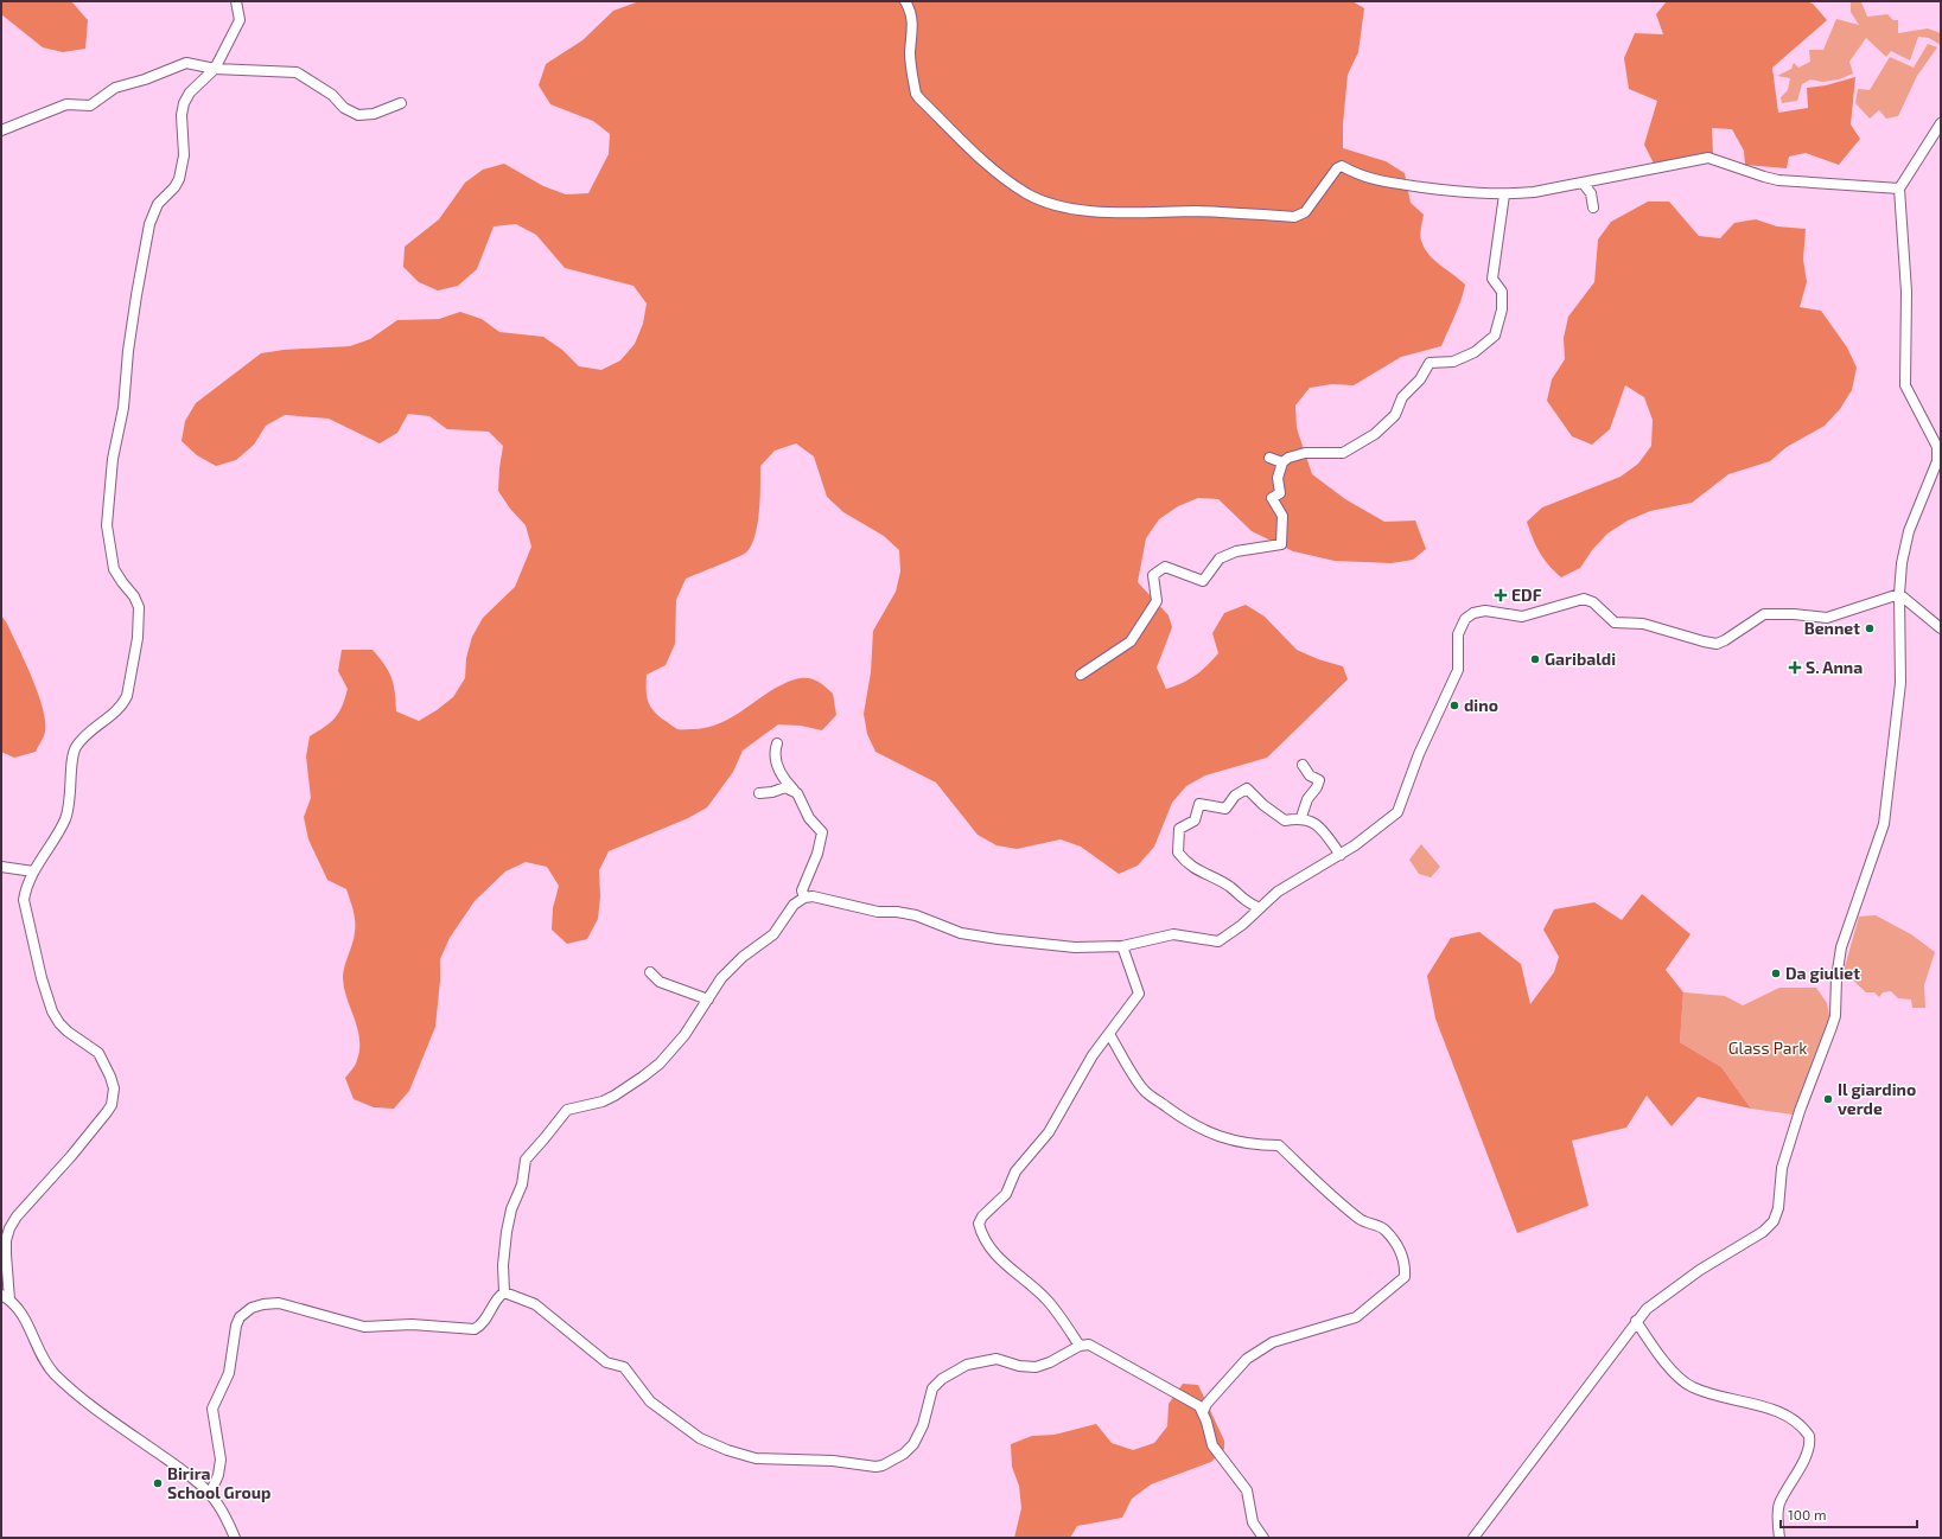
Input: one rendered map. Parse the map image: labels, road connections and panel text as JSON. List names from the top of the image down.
{
  "parks": ["Glass Park"],
  "places": {
    "health": ["EDF", "S. Anna"],
    "other": [
      "Bennet",
      "Garibaldi",
      "dino",
      "Da giuliet",
      "Il giardino verde",
      "Birira School Group"
    ]
  },
  "scale_bar": "100 m"
}
